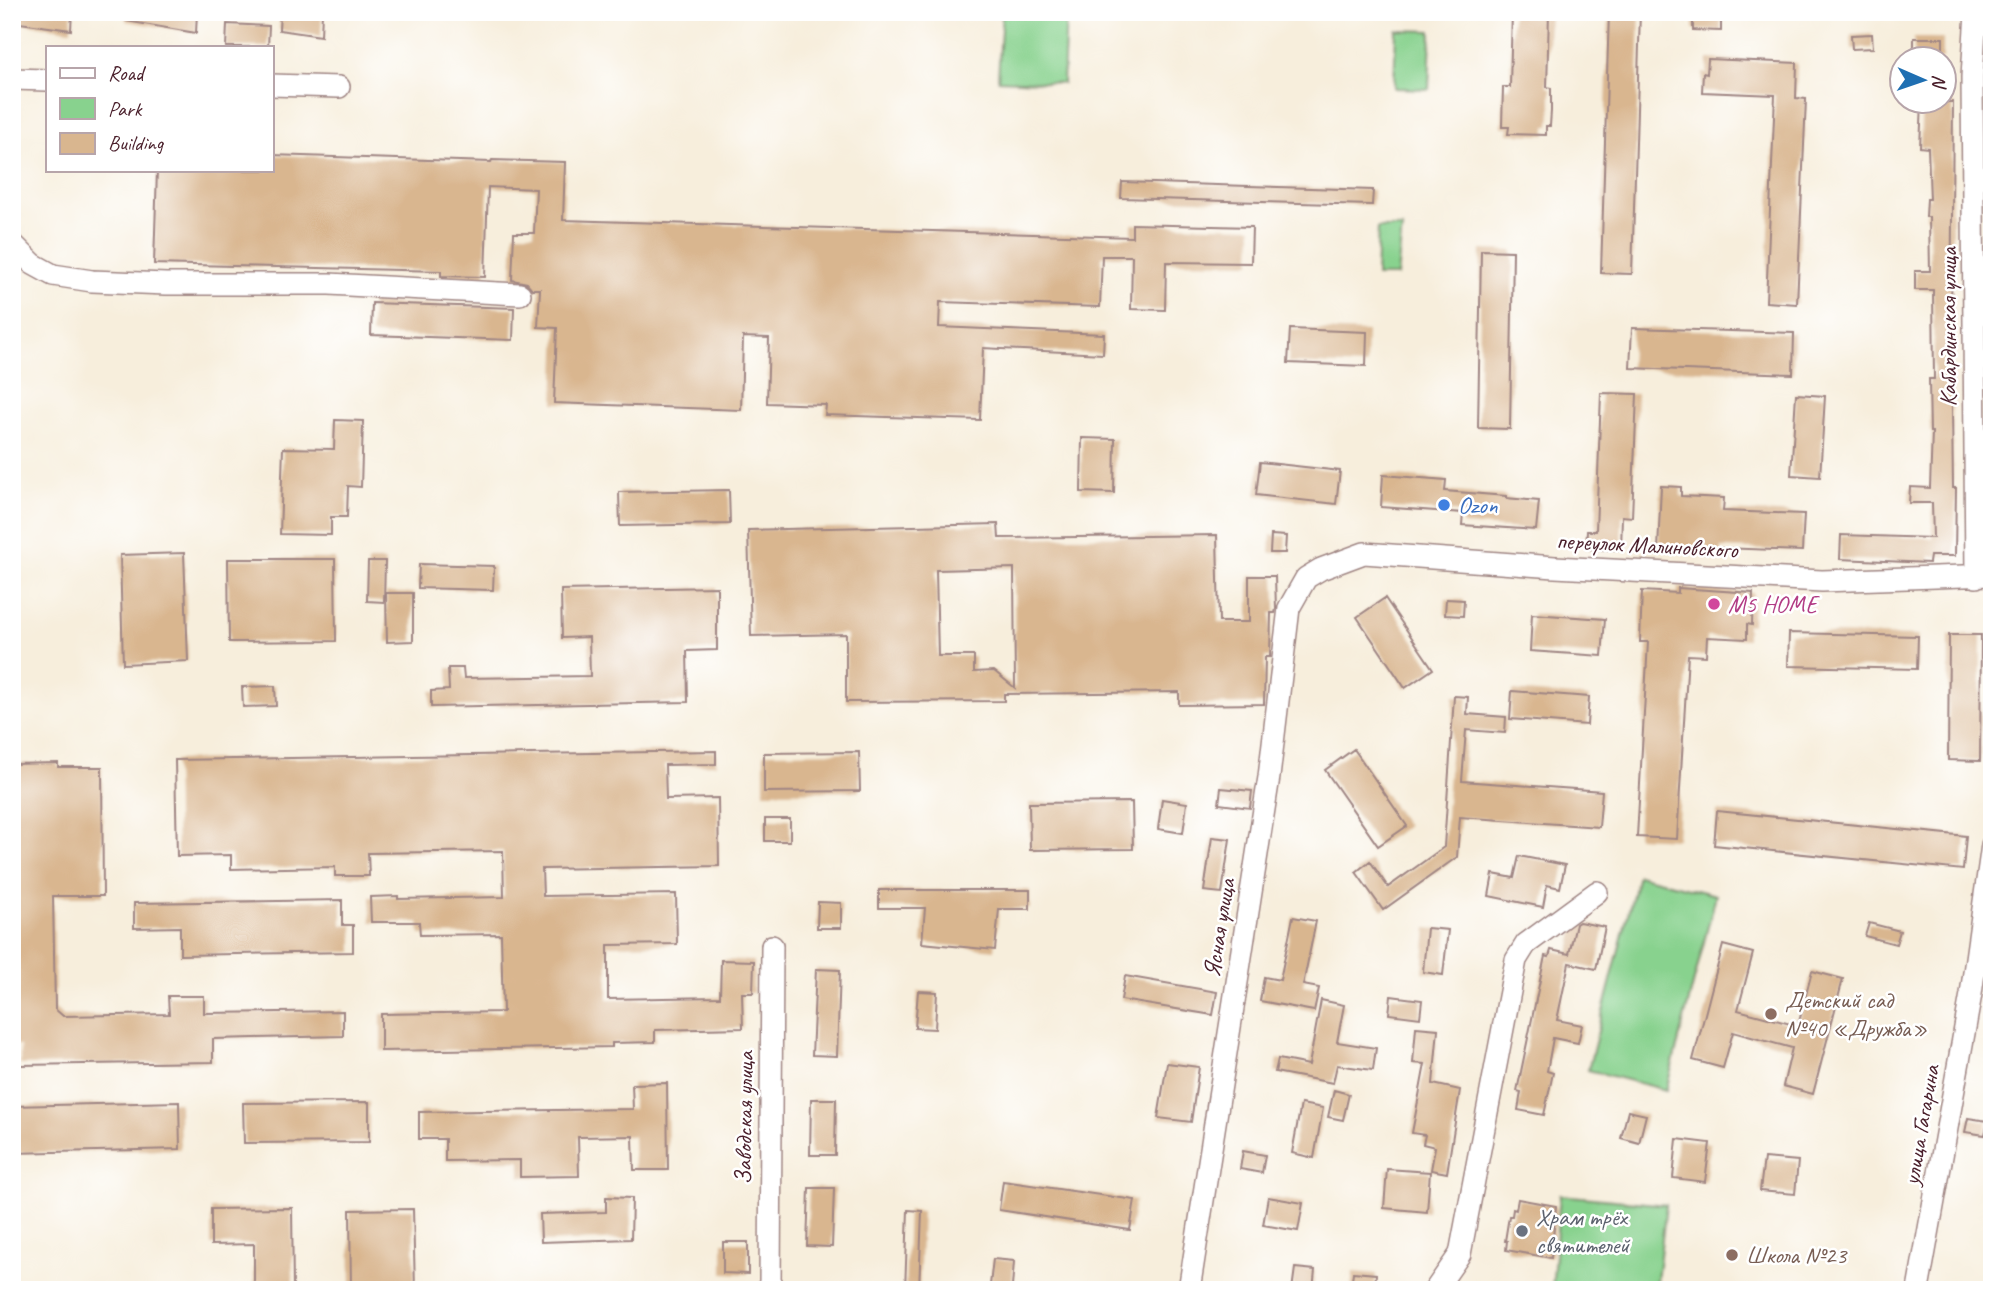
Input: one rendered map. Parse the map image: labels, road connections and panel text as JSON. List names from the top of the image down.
{
  "streets": {
    "street": [
      "Кабардинская улица",
      "переулок Малиновского",
      "Ясная улица",
      "Заводская улица",
      "улица Гагарина"
    ]
  },
  "crossings": [
    ["Кабардинская улица", "переулок Малиновского"],
    ["переулок Малиновского", "Ясная улица"]
  ],
  "places": [
    "Ozon",
    "M5 HOME",
    "Детский сад №40 «Дружба»",
    "Храм трёх святителей",
    "Школа №23"
  ],
  "legend": ["Road", "Park", "Building"],
  "north": "right"
}
